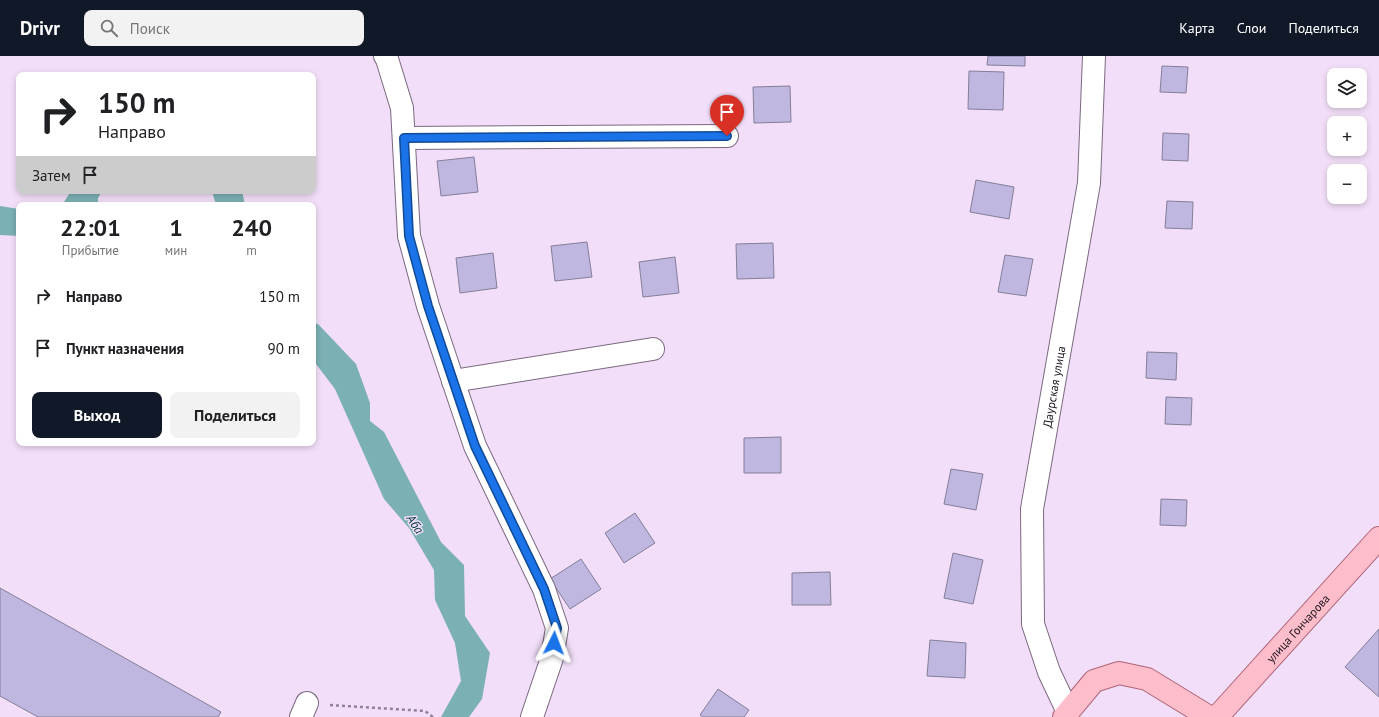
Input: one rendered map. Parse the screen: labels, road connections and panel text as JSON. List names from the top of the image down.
{
  "streets": {
    "main road": ["улица Гончарова"],
    "street": ["Даурская улица"]
  },
  "water": ["Аба"],
  "page": {
    "header": "Drivr",
    "search": "Поиск",
    "nav": ["Карта", "Слои", "Поделиться"],
    "map_buttons": ["+", "−"],
    "turn": ["150 m", "Направо"],
    "then": "Затем",
    "eta": [
      "22:01",
      "Прибытие",
      "1",
      "мин",
      "240",
      "m"
    ],
    "list": [
      {
        "name": "Направо",
        "value": "150 m"
      },
      {
        "name": "Пункт назначения",
        "value": "90 m"
      }
    ],
    "buttons": ["Выход", "Поделиться"]
  }
}
